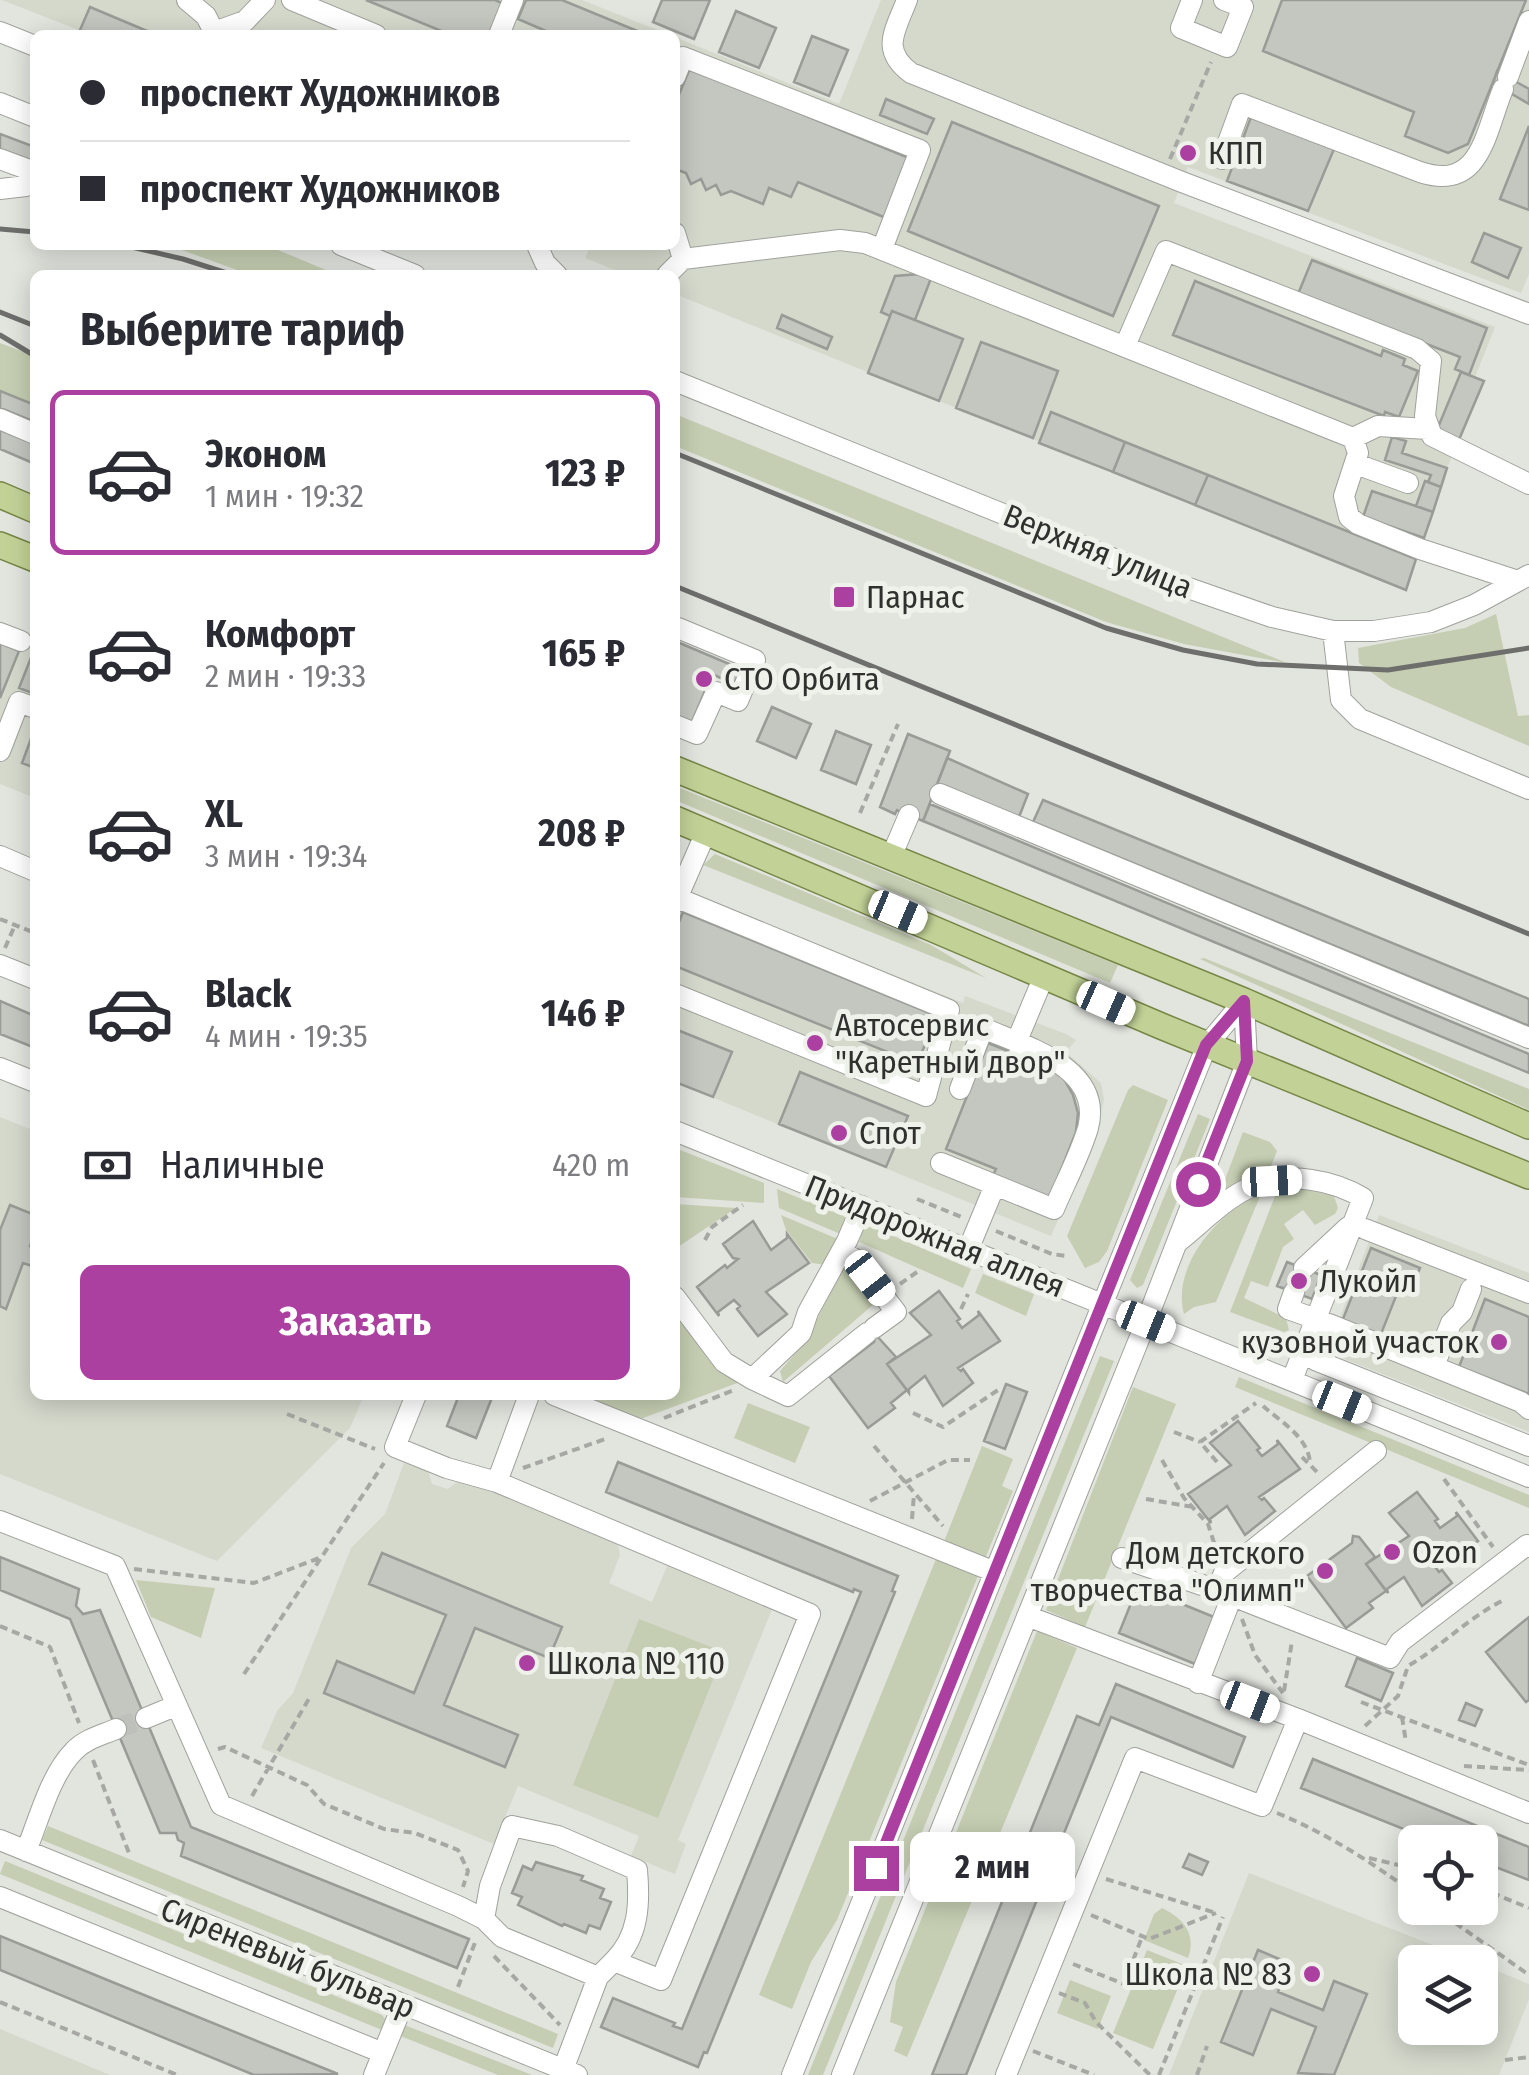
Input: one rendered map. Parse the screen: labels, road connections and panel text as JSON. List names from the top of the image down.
{
  "streets": {
    "street": ["Верхняя улица", "Придорожная аллея", "Сиреневый бульвар"]
  },
  "places": {
    "other": [
      "КПП",
      "СТО Орбита",
      "Автосервис \"Каретный двор\"",
      "Спот",
      "Лукойл",
      "кузовной участок",
      "Ozon",
      "Дом детского творчества \"Олимп\"",
      "Школа № 110",
      "Школа № 83"
    ],
    "transit": ["Парнас"]
  },
  "page": {
    "banner": ["проспект Художников", "проспект Художников"],
    "heading": "Выберите тариф",
    "list": [
      {
        "name": "Эконом",
        "note": "1 мин · 19:32",
        "value": "123 ₽"
      },
      {
        "name": "Комфорт",
        "note": "2 мин · 19:33",
        "value": "165 ₽"
      },
      {
        "name": "XL",
        "note": "3 мин · 19:34",
        "value": "208 ₽"
      },
      {
        "name": "Black",
        "note": "4 мин · 19:35",
        "value": "146 ₽"
      }
    ],
    "pay": ["Наличные", "420 m"],
    "buttons": "Заказать",
    "bubble": "2 мин"
  }
}
